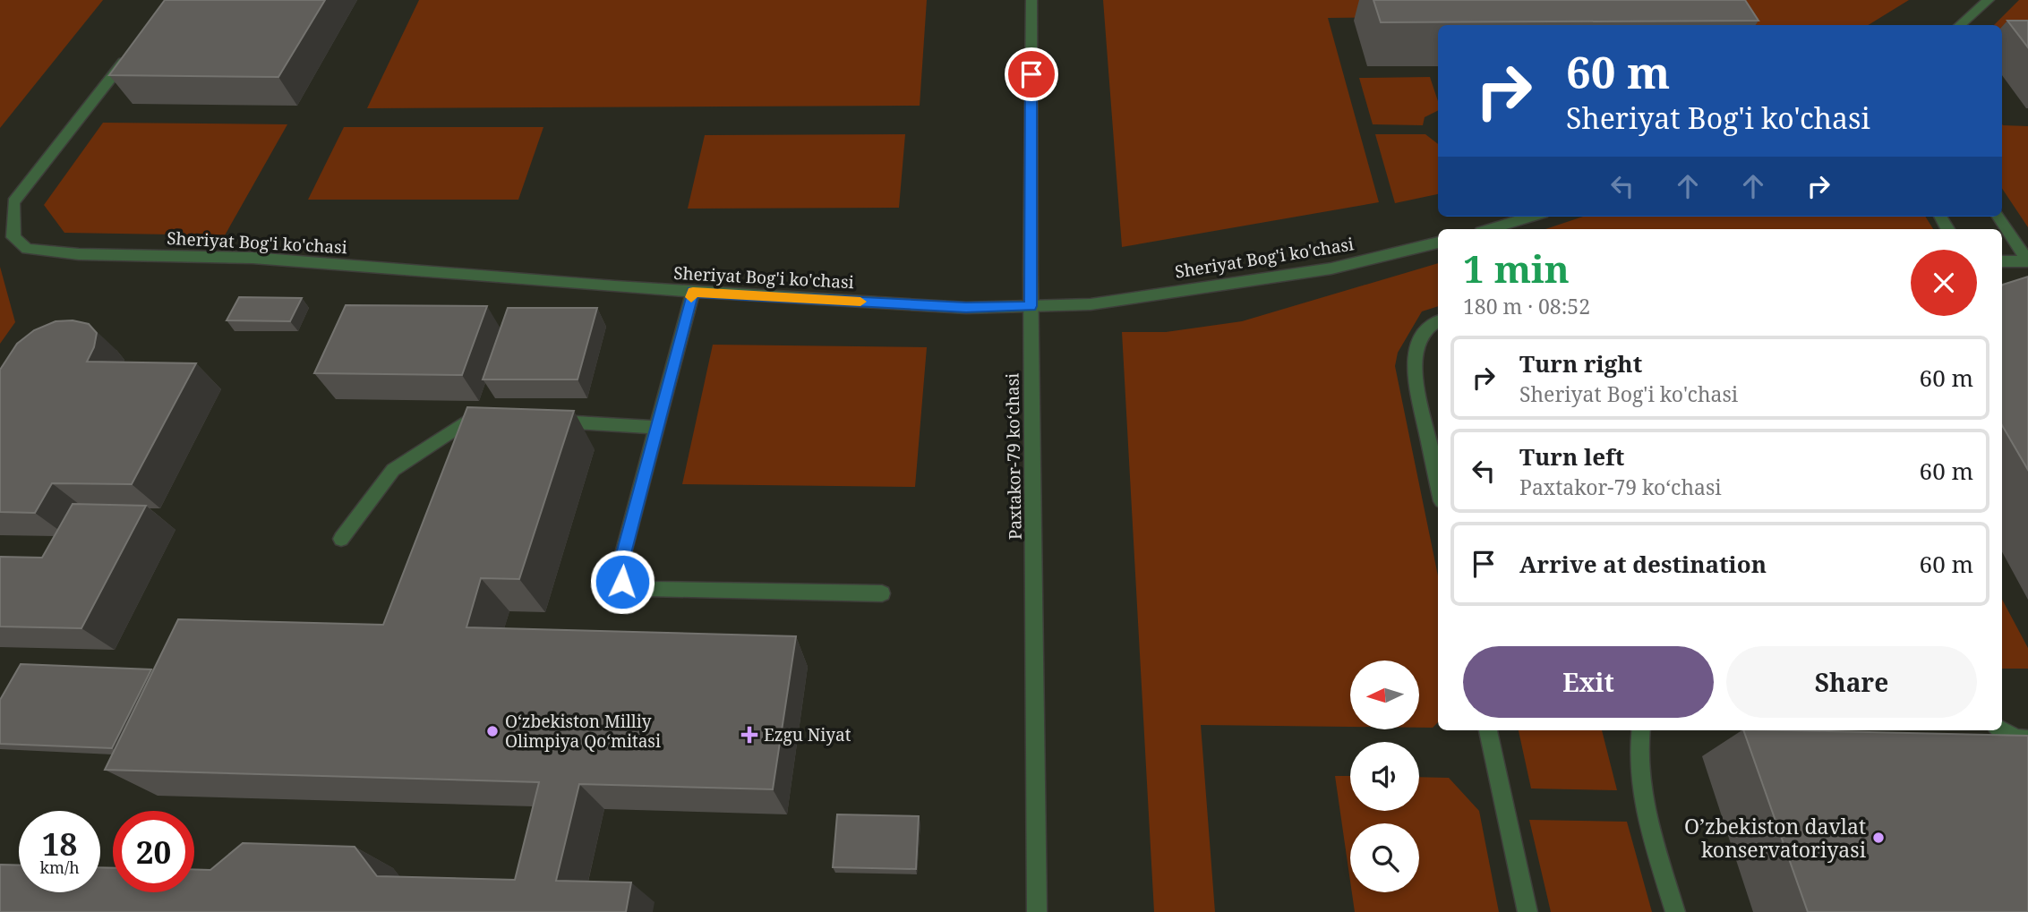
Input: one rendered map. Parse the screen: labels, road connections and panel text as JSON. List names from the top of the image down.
{
  "streets": {
    "street": ["Sheriyat Bog'i ko'chasi", "Paxtakor-79 ko‘chasi"]
  },
  "crossings": [
    ["Sheriyat Bog'i ko'chasi", "Paxtakor-79 ko‘chasi"]
  ],
  "places": {
    "other": ["O‘zbekiston Milliy Olimpiya Qo‘mitasi", "O’zbekiston davlat konservatoriyasi"],
    "health": ["Ezgu Niyat"]
  },
  "north": "left",
  "page": {
    "turn": ["60 m", "Sheriyat Bog'i ko'chasi"],
    "heading": ["1 min", "180 m · 08:52"],
    "list": [
      {
        "name": "Turn right",
        "note": "Sheriyat Bog'i ko'chasi",
        "value": "60 m"
      },
      {
        "name": "Turn left",
        "note": "Paxtakor-79 ko‘chasi",
        "value": "60 m"
      },
      {
        "name": "Arrive at destination",
        "value": "60 m"
      }
    ],
    "buttons": ["Exit", "Share"],
    "speed": "18 km/h",
    "limit": "20"
  }
}
